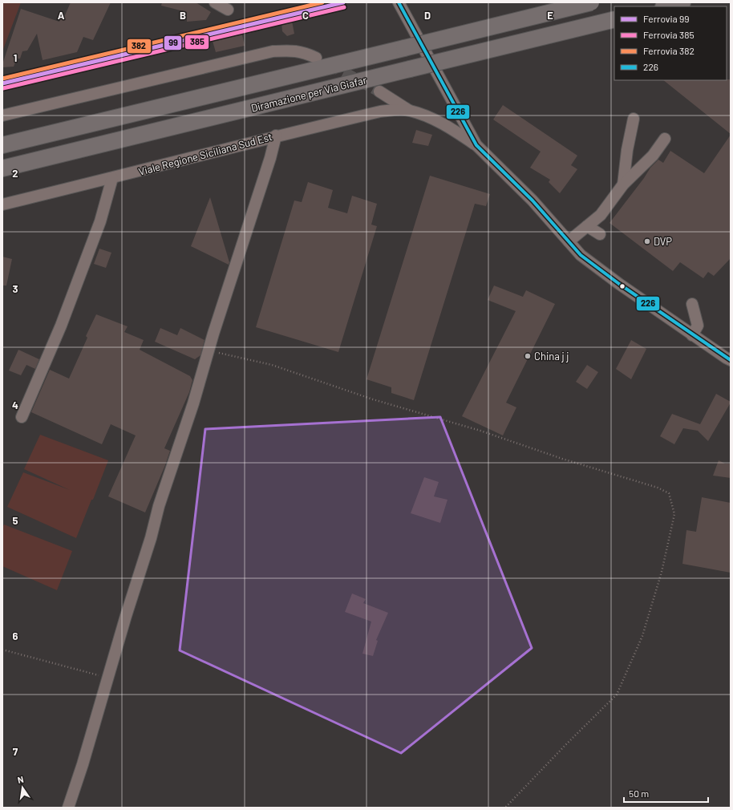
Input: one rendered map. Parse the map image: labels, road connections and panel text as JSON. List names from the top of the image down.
{
  "streets": {
    "highway": ["Diramazione per Via Giafar"],
    "street": ["Viale Regione Siciliana Sud Est"]
  },
  "places": ["DVP", "China j j"],
  "lines": [
    "rail line 99",
    "rail line 382",
    "transit line 226",
    "rail line 385"
  ],
  "legend": [
    "Ferrovia 99",
    "Ferrovia 385",
    "Ferrovia 382",
    "226"
  ],
  "scale_bar": "50 m",
  "north": "top",
  "grid": {
    "columns": [
      "A",
      "B",
      "C",
      "D",
      "E"
    ],
    "rows": [
      "1",
      "2",
      "3",
      "4",
      "5",
      "6",
      "7"
    ]
  }
}
